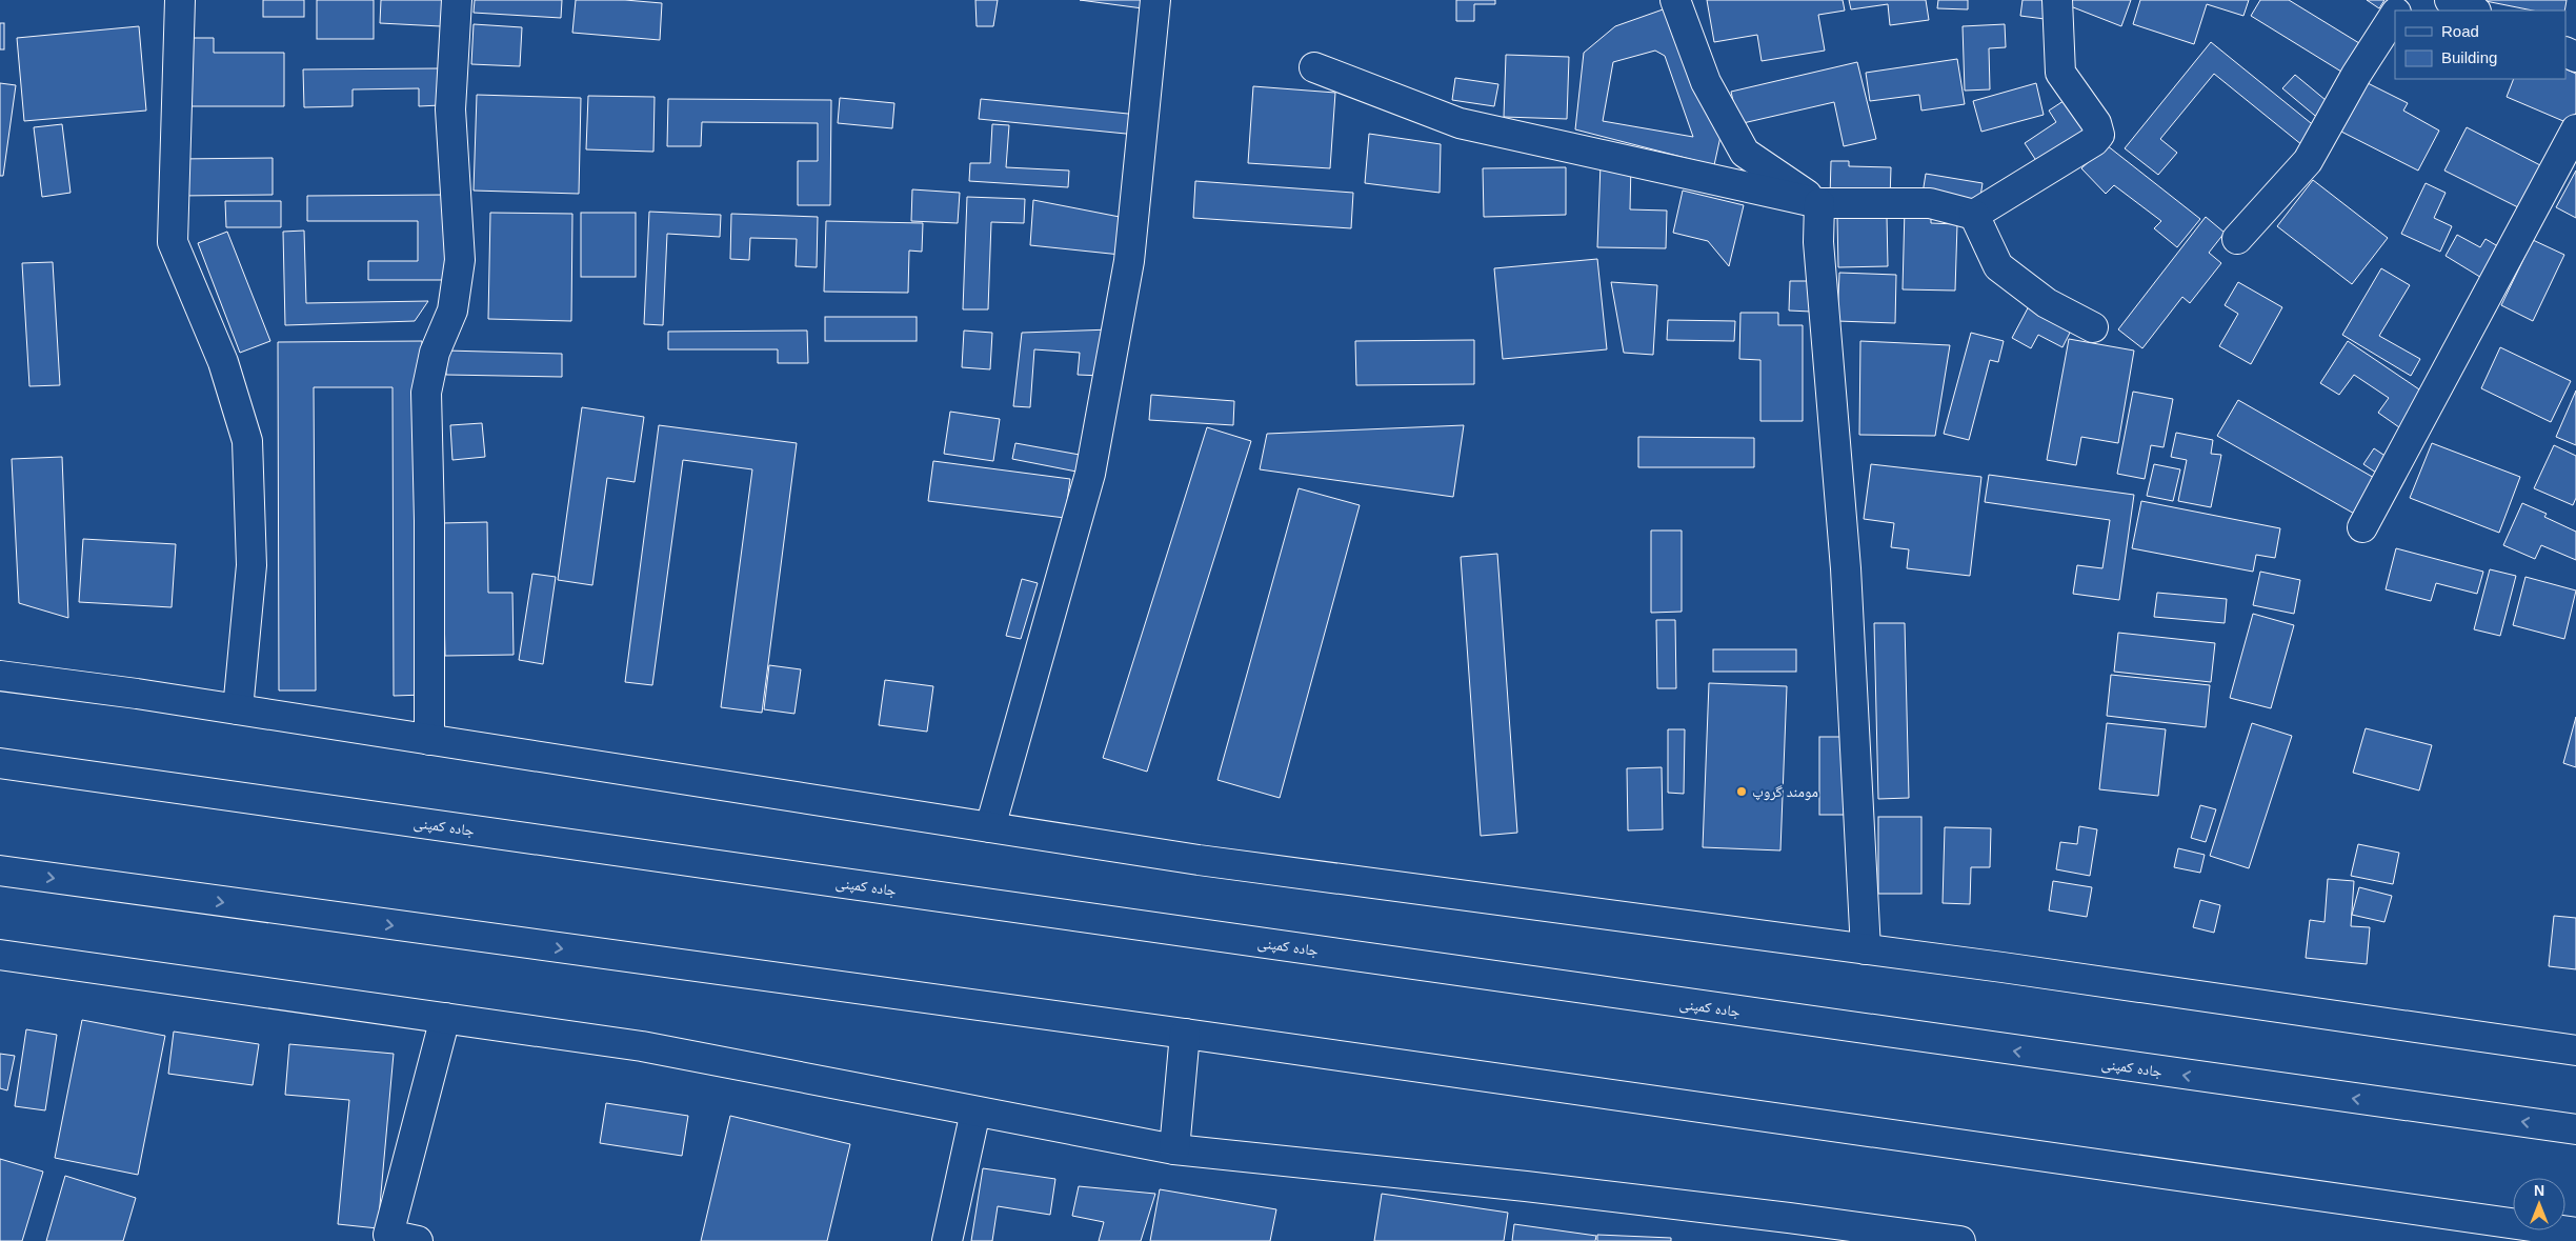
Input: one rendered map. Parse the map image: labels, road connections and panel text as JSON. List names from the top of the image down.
{
  "streets": {
    "main road": ["جاده کمپنی"]
  },
  "places": ["مومند گروپ"],
  "legend": ["Road", "Building"],
  "north": "top"
}
